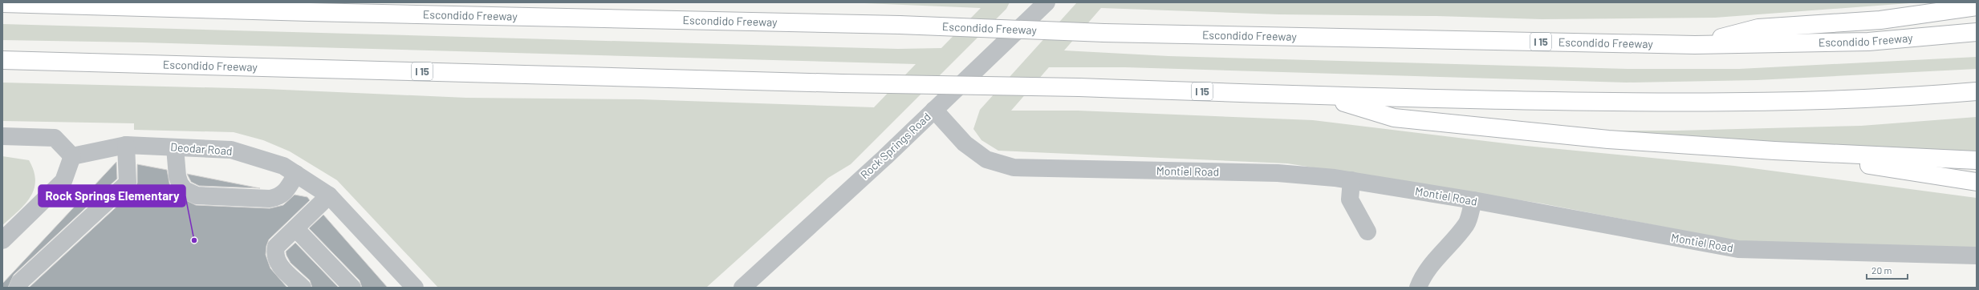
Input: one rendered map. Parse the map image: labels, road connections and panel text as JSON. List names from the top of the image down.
{
  "streets": {
    "highway": ["Escondido Freeway", "I 15"],
    "street": ["Rock Springs Road", "Deodar Road", "Montiel Road"]
  },
  "crossings": [
    ["Rock Springs Road", "Montiel Road"]
  ],
  "places": ["Rock Springs Elementary"],
  "scale_bar": "20 m"
}
